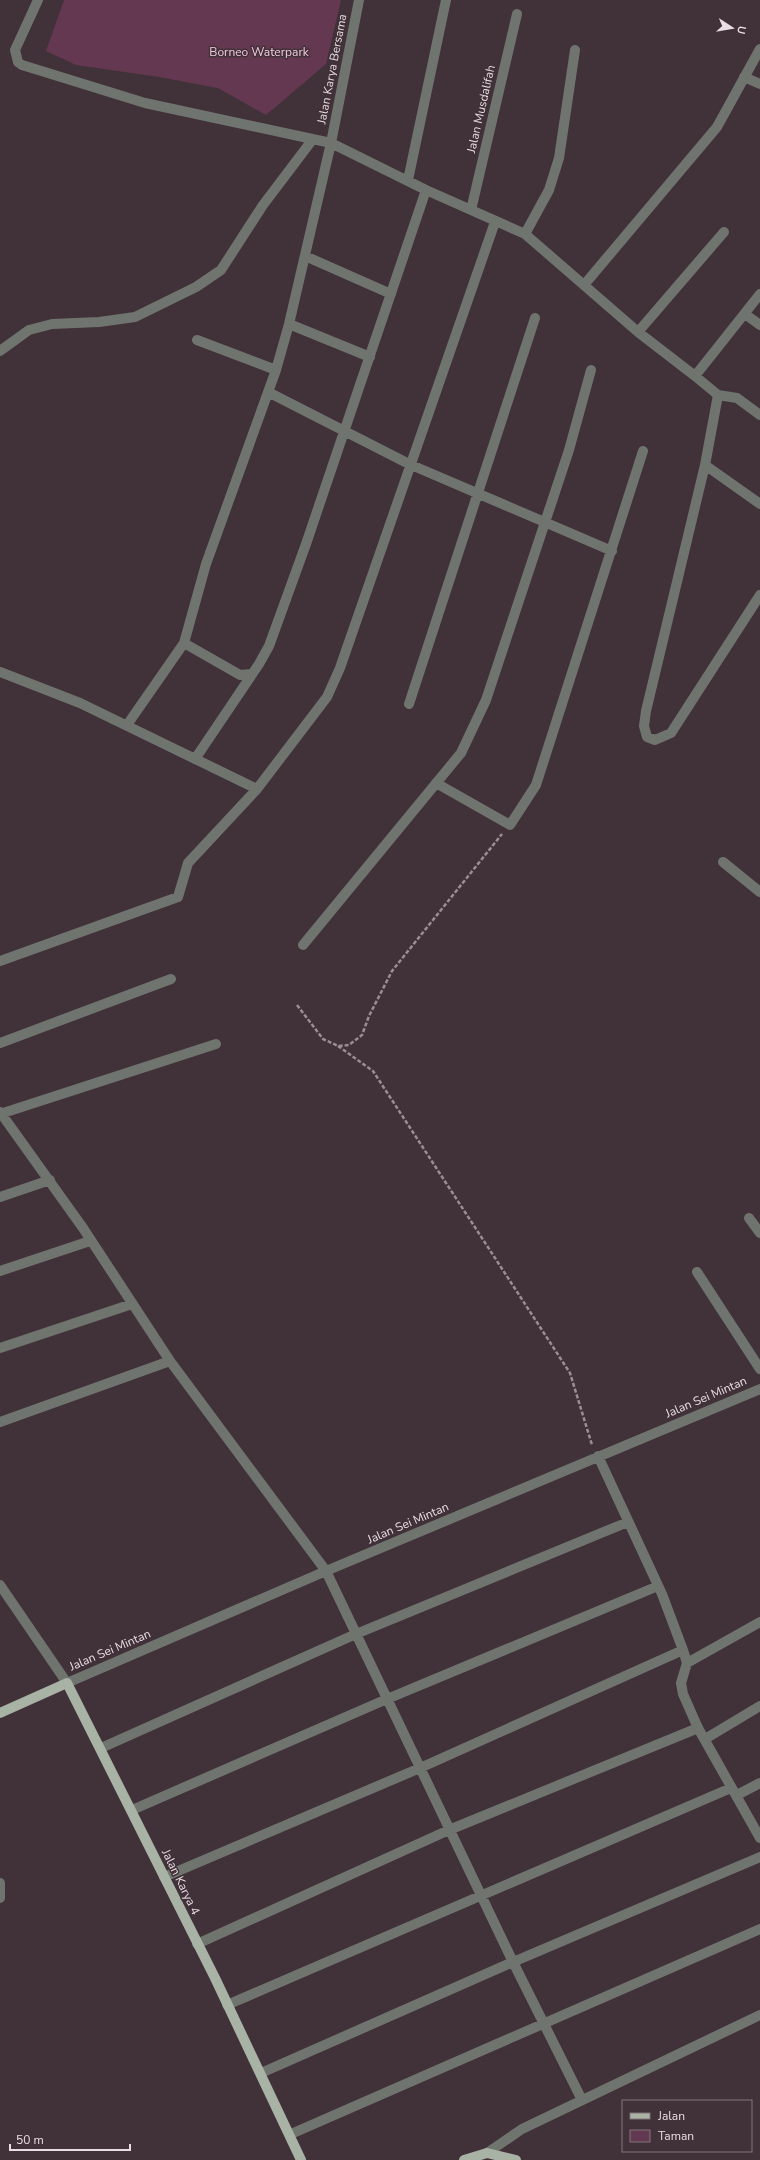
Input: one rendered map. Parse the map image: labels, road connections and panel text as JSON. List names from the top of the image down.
{
  "streets": {
    "main road": ["Jalan Karya 4"],
    "street": ["Jalan Karya Bersama", "Jalan Musdalifah", "Jalan Sei Mintan"]
  },
  "crossings": [
    ["Jalan Sei Mintan", "Jalan Karya 4"]
  ],
  "parks": ["Borneo Waterpark"],
  "legend": ["Jalan", "Taman"],
  "scale_bar": "50 m",
  "north": "right"
}
